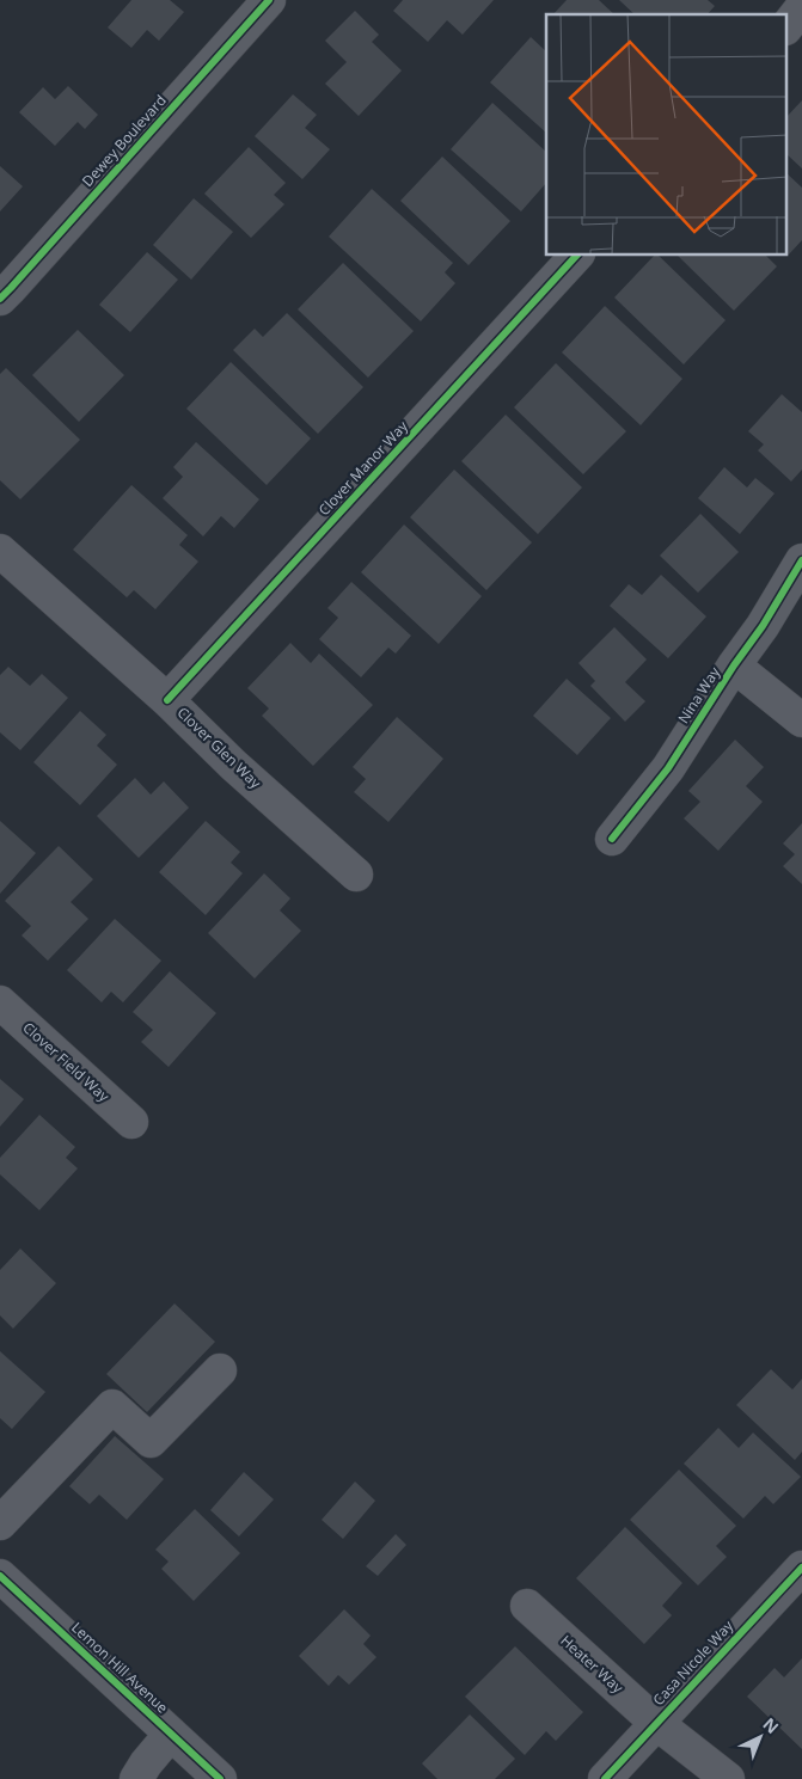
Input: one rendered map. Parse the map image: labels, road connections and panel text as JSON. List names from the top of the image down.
{
  "streets": {
    "street": [
      "Dewey Boulevard",
      "Clover Manor Way",
      "Nina Way",
      "Clover Glen Way",
      "Clover Field Way",
      "Casa Nicole Way",
      "Heater Way",
      "Lemon Hill Avenue"
    ]
  },
  "crossings": [
    ["Clover Manor Way", "Clover Glen Way"],
    ["Casa Nicole Way", "Heater Way"]
  ],
  "north": "top right"
}
